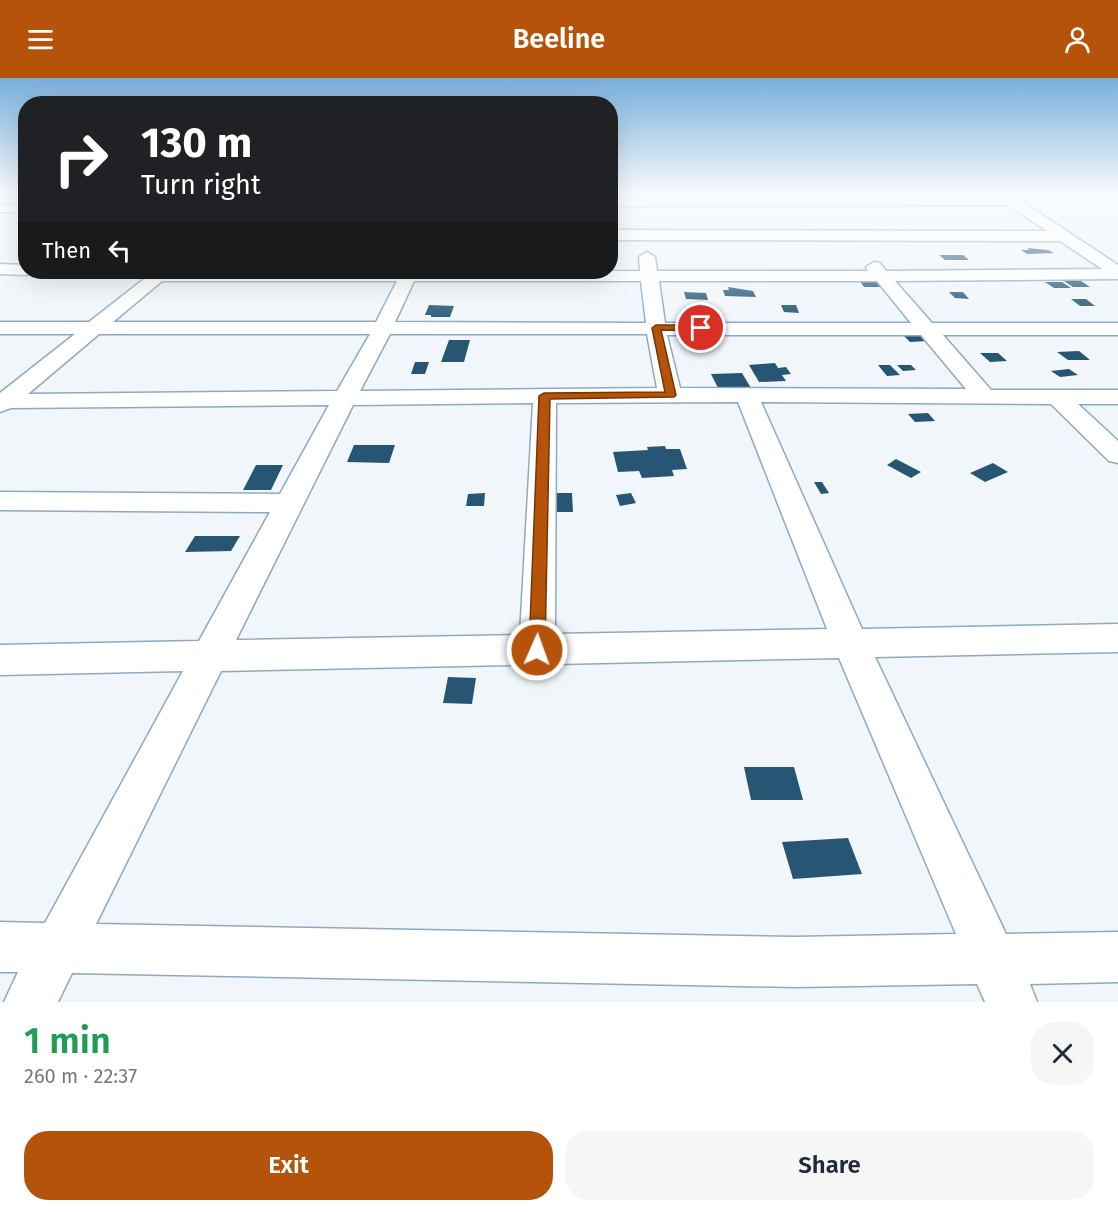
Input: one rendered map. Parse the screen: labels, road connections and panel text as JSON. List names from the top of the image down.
{
  "page": {
    "header": "Beeline",
    "turn": ["130 m", "Turn right"],
    "then": "Then",
    "heading": ["1 min", "260 m · 22:37"],
    "buttons": ["Exit", "Share"]
  }
}
